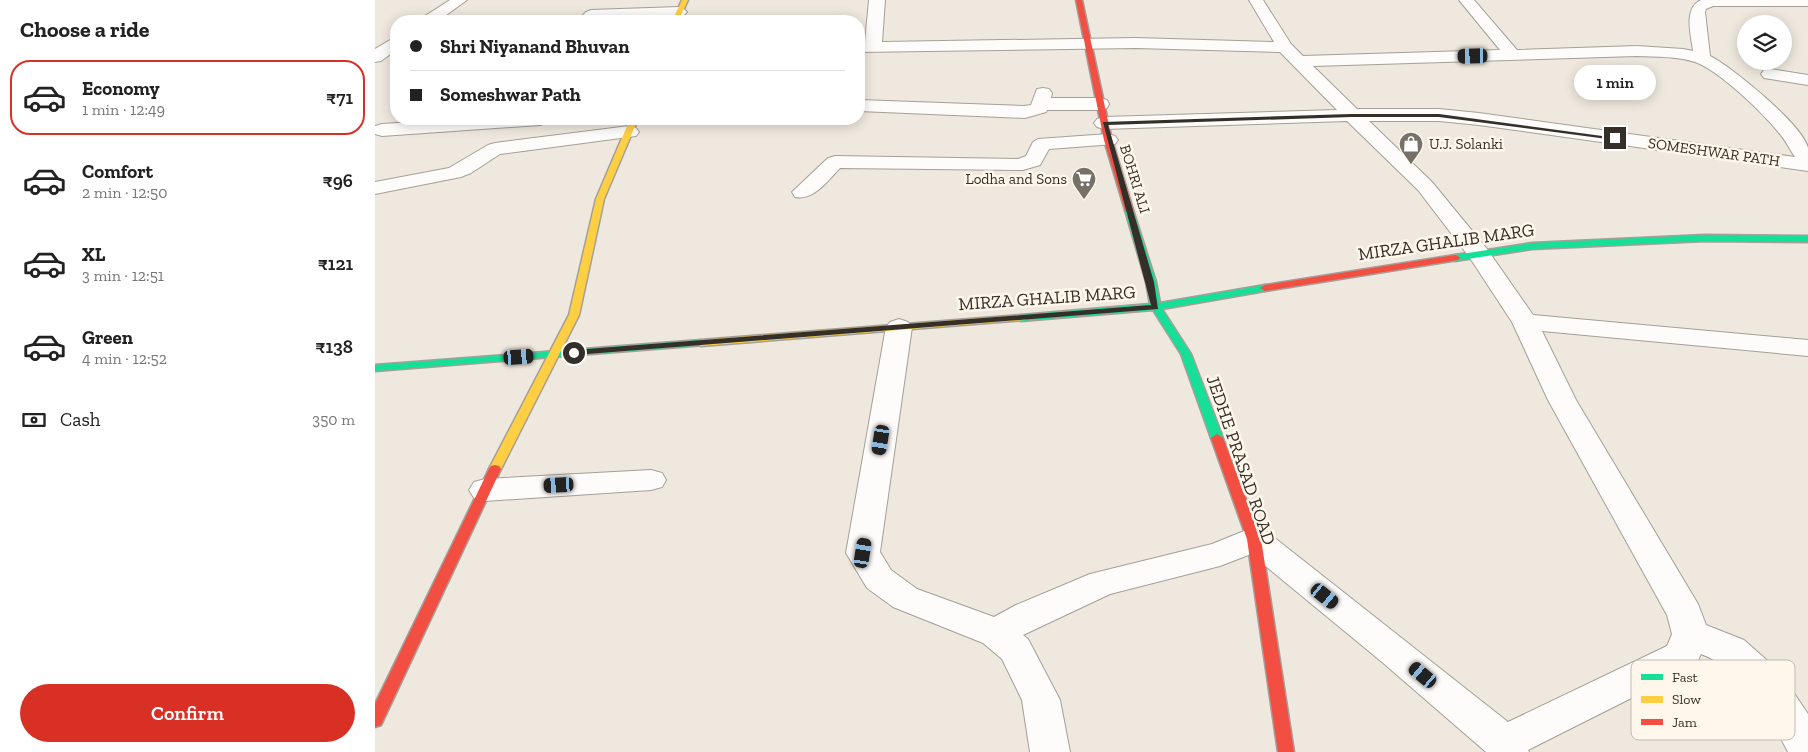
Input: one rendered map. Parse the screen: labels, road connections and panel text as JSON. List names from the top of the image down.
{
  "streets": {
    "street": [
      "SOMESHWAR PATH",
      "BOHRI ALI",
      "MIRZA GHALIB MARG",
      "JEDHE PRASAD ROAD"
    ]
  },
  "crossings": [
    ["SOMESHWAR PATH", "BOHRI ALI"],
    ["BOHRI ALI", "MIRZA GHALIB MARG"],
    ["BOHRI ALI", "JEDHE PRASAD ROAD"],
    ["MIRZA GHALIB MARG", "JEDHE PRASAD ROAD"]
  ],
  "places": {
    "shop": ["U.J. Solanki"],
    "supermarket": ["Lodha and Sons"]
  },
  "legend": ["Fast", "Slow", "Jam"],
  "page": {
    "heading": "Choose a ride",
    "banner": ["Shri Niyanand Bhuvan", "Someshwar Path"],
    "list": [
      {
        "name": "Economy",
        "note": "1 min · 12:49",
        "value": "₹71"
      },
      {
        "name": "Comfort",
        "note": "2 min · 12:50",
        "value": "₹96"
      },
      {
        "name": "XL",
        "note": "3 min · 12:51",
        "value": "₹121"
      },
      {
        "name": "Green",
        "note": "4 min · 12:52",
        "value": "₹138"
      }
    ],
    "bubble": "1 min",
    "pay": ["Cash", "350 m"],
    "buttons": "Confirm"
  }
}
